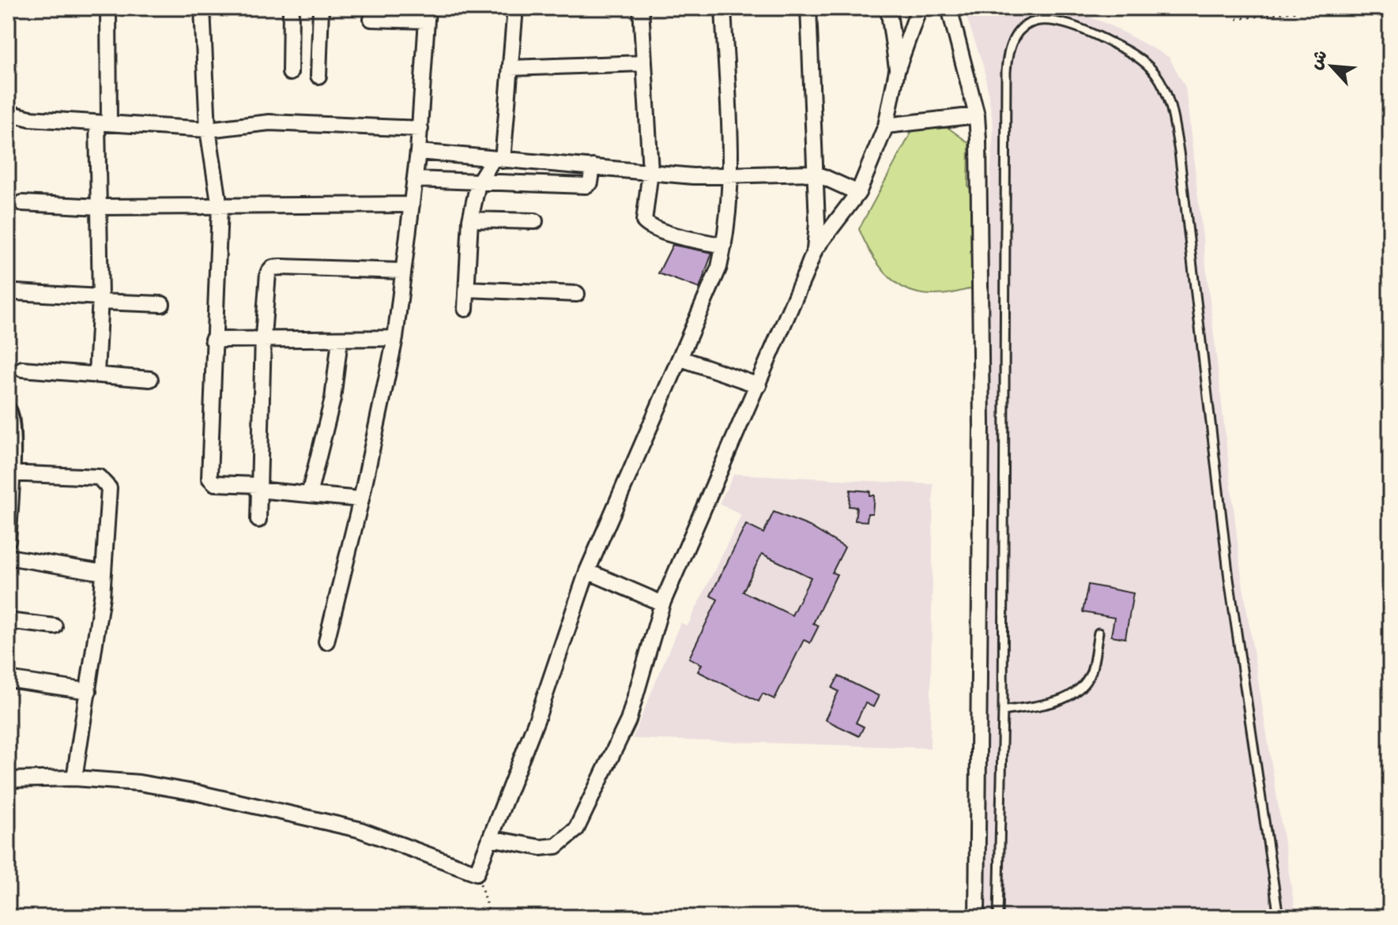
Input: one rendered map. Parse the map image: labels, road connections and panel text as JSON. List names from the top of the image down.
{
  "north": "top left"
}
